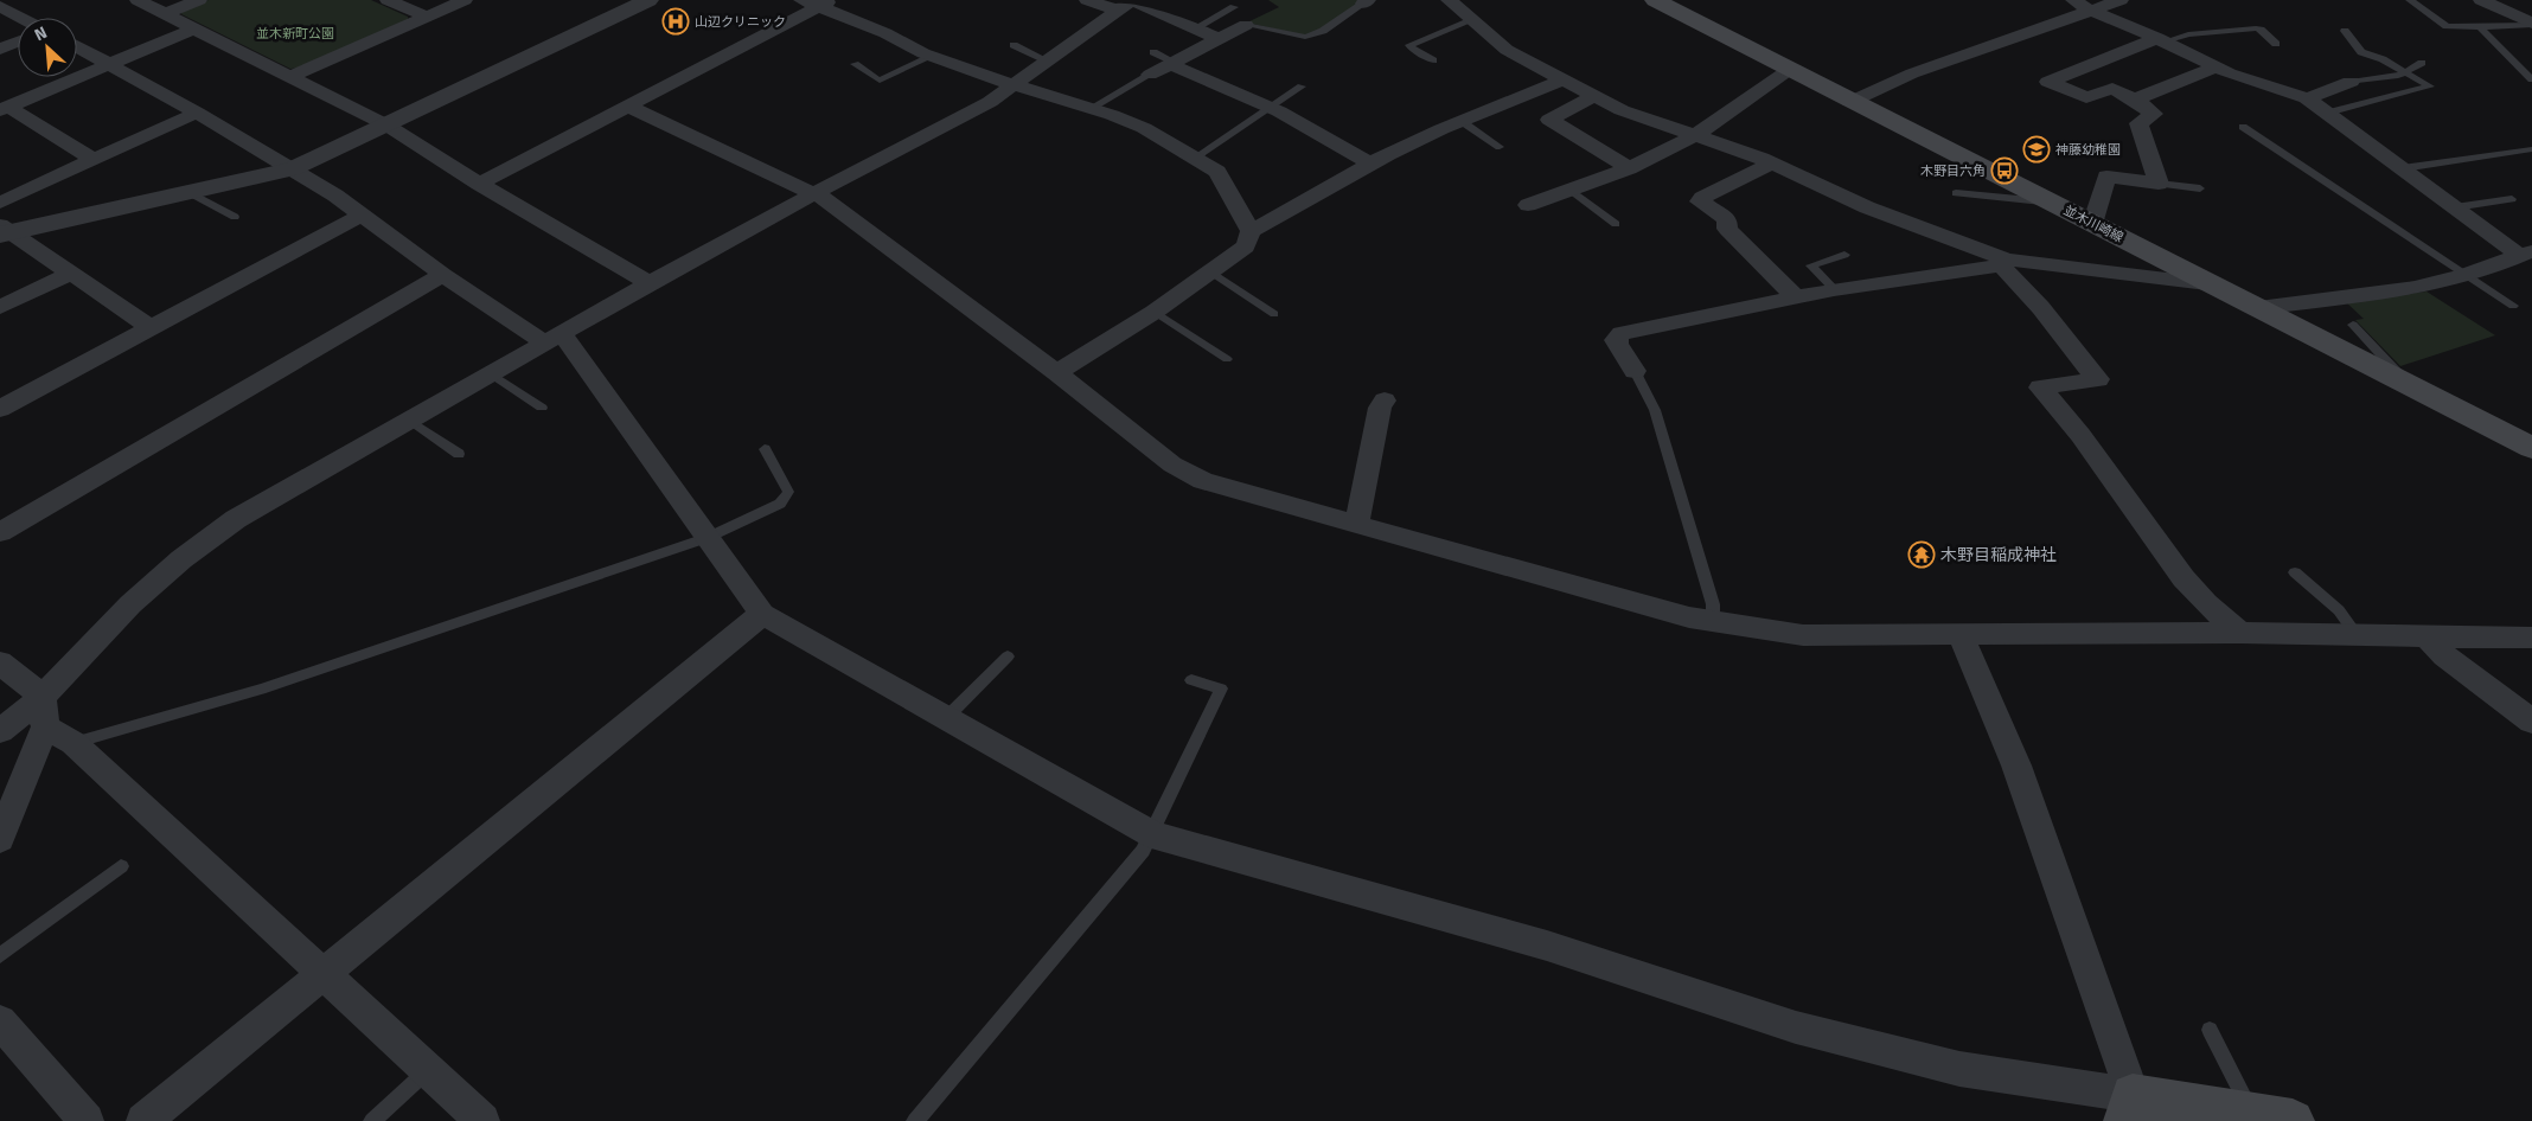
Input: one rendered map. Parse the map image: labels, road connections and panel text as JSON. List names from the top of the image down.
{
  "streets": {
    "main road": ["並木川崎線"]
  },
  "parks": ["並木新町公園"],
  "places": {
    "hospital": ["山辺クリニック"],
    "school or university": ["神藤幼稚園"],
    "bus stop": ["木野目六角"],
    "temple": ["木野目稲成神社"]
  },
  "north": "top left"
}
